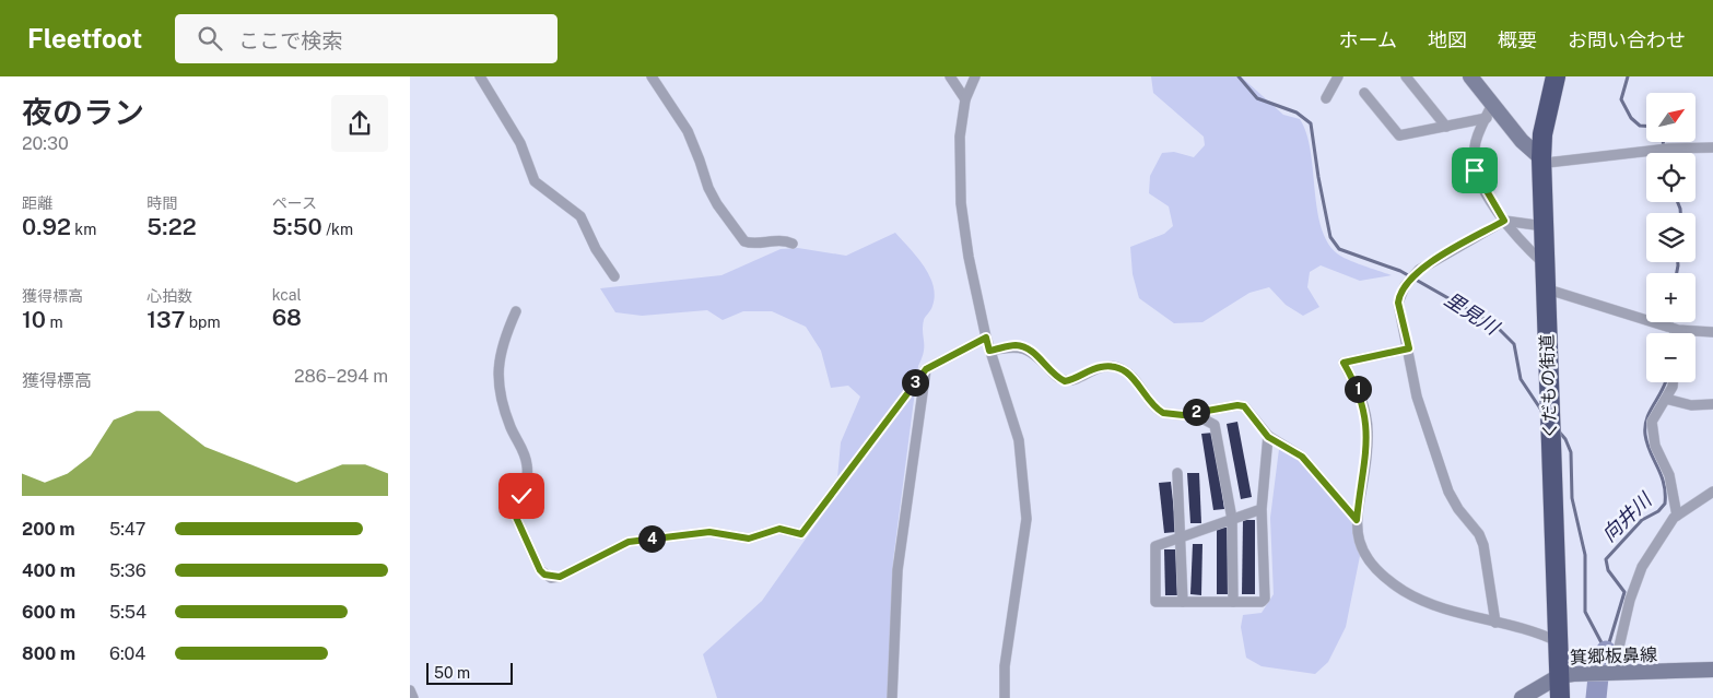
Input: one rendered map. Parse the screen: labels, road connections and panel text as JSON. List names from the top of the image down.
{
  "streets": {
    "highway": ["くだもの街道"],
    "main road": ["箕郷板鼻線"]
  },
  "crossings": [
    ["くだもの街道", "箕郷板鼻線"]
  ],
  "water": ["里見川", "向井川"],
  "scale_bar": "50 m",
  "north": "top right",
  "page": {
    "header": "Fleetfoot",
    "search": "ここで検索",
    "nav": [
      "ホーム",
      "地図",
      "概要",
      "お問い合わせ"
    ],
    "heading": ["夜のラン", "20:30"],
    "map_buttons": ["+", "−"],
    "stats": [
      ["距離", "0.92 km"],
      ["時間", "5:22"],
      ["ペース", "5:50 /km"],
      ["獲得標高", "10 m"],
      ["心拍数", "137 bpm"],
      ["kcal", "68"]
    ],
    "chart": ["獲得標高", "286–294 m"],
    "pins": [
      "3",
      "1",
      "2",
      "4"
    ],
    "list": [
      {
        "name": "200 m",
        "note": "5:47"
      },
      {
        "name": "400 m",
        "note": "5:36"
      },
      {
        "name": "600 m",
        "note": "5:54"
      },
      {
        "name": "800 m",
        "note": "6:04"
      }
    ],
    "scale": "50 m"
  }
}
